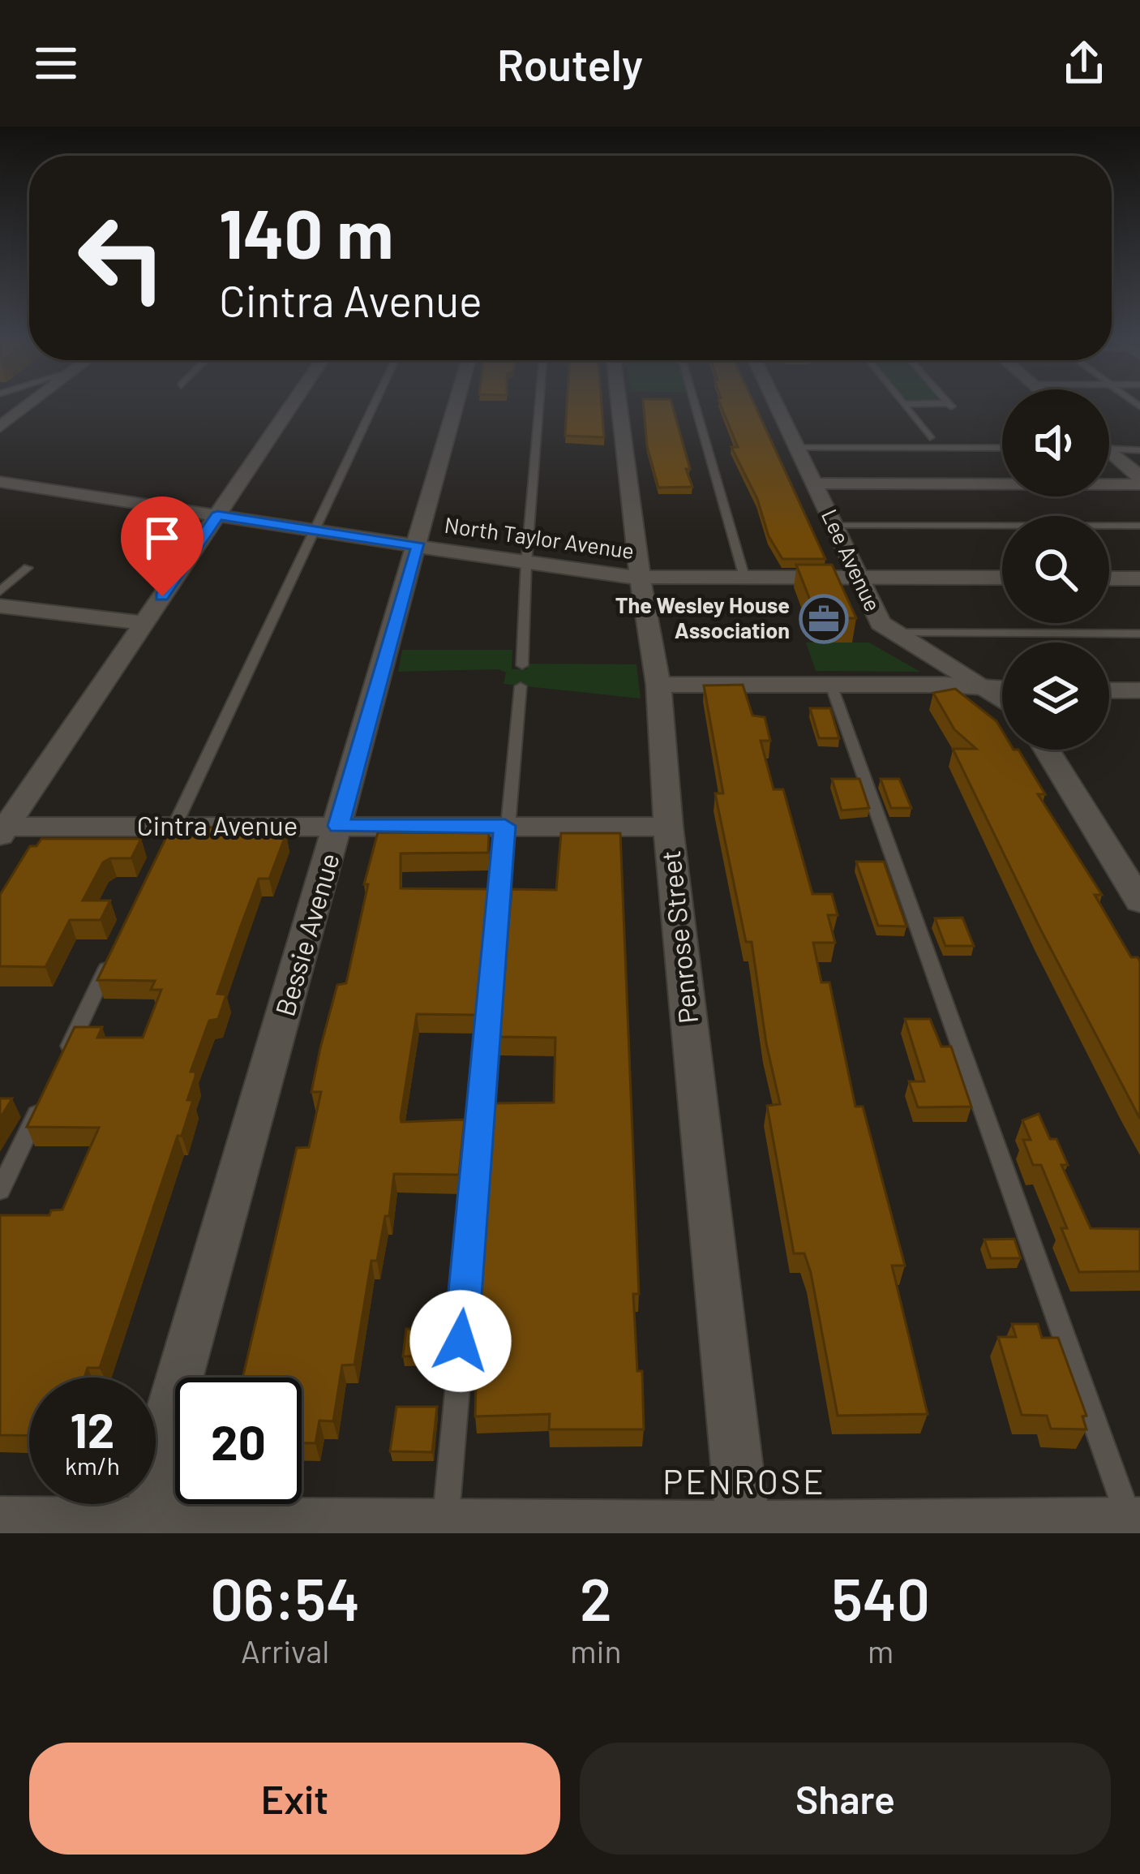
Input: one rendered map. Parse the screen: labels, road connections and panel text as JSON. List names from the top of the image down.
{
  "streets": {
    "street": [
      "North Taylor Avenue",
      "Lee Avenue",
      "Cintra Avenue",
      "Bessie Avenue",
      "Penrose Street"
    ]
  },
  "crossings": [
    ["North Taylor Avenue", "Lee Avenue"],
    ["North Taylor Avenue", "Bessie Avenue"],
    ["North Taylor Avenue", "Penrose Street"],
    ["Cintra Avenue", "Bessie Avenue"],
    ["Cintra Avenue", "Penrose Street"]
  ],
  "districts": ["PENROSE"],
  "places": {
    "office": ["The Wesley House Association"]
  },
  "page": {
    "header": "Routely",
    "turn": ["140 m", "Cintra Avenue"],
    "speed": "12 km/h",
    "limit": "20",
    "eta": [
      "06:54",
      "Arrival",
      "2",
      "min",
      "540",
      "m"
    ],
    "buttons": ["Exit", "Share"]
  }
}
